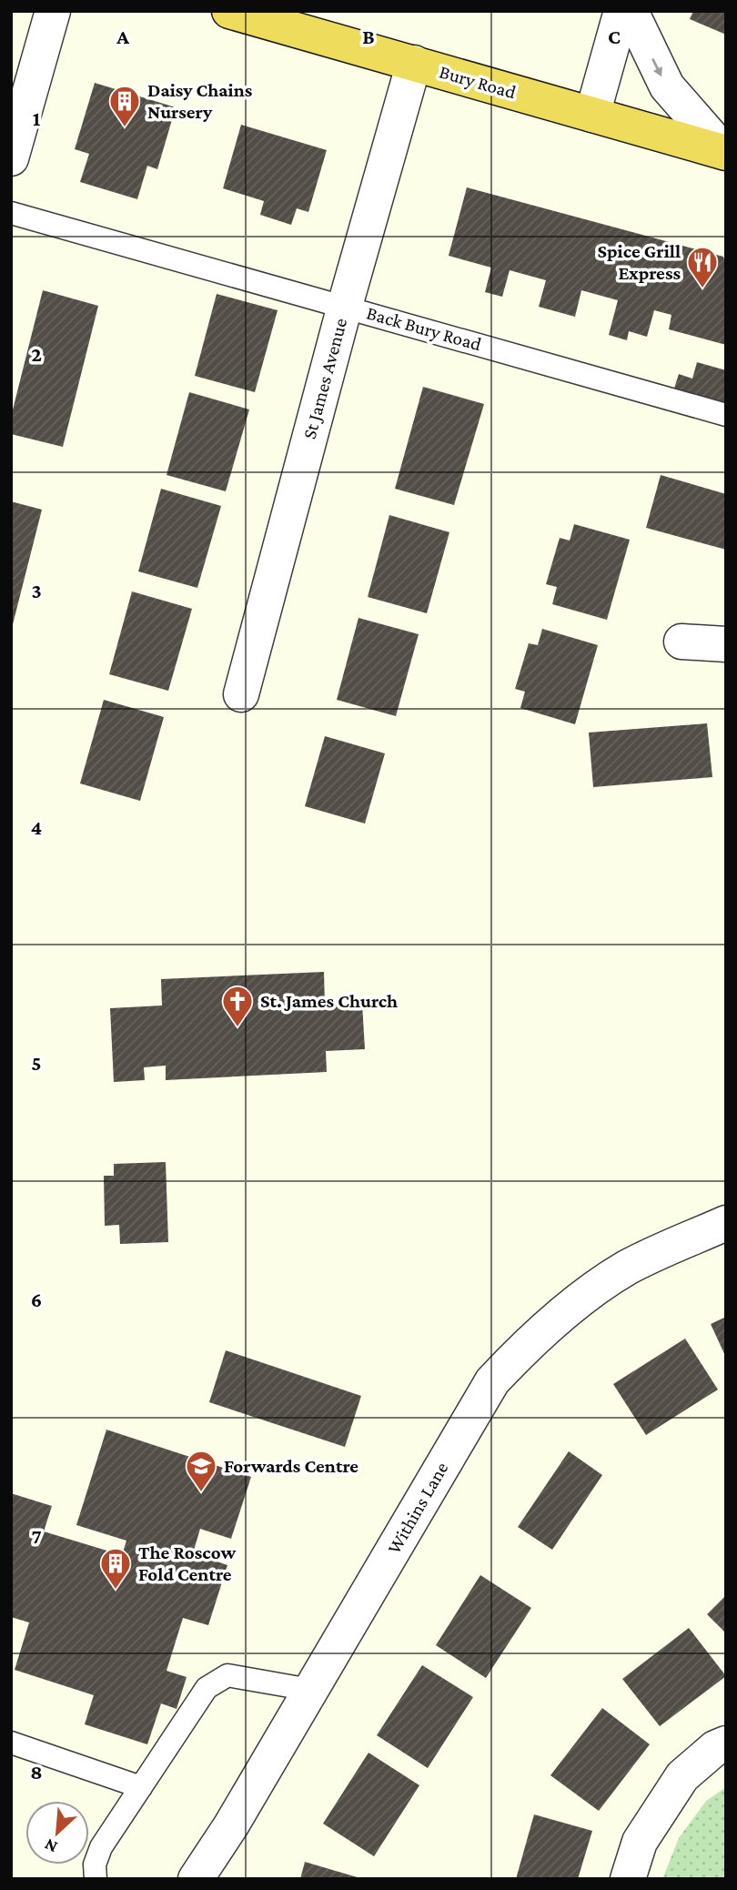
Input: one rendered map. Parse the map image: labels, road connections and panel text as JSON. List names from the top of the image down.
{
  "streets": {
    "highway": ["Bury Road"],
    "street": ["St James Avenue", "Withins Lane"],
    "lane": ["Back Bury Road"]
  },
  "crossings": [
    ["Bury Road", "St James Avenue"],
    ["Back Bury Road", "St James Avenue"]
  ],
  "places": {
    "building": ["Daisy Chains Nursery", "The Roscow Fold Centre"],
    "restaurant": ["Spice Grill Express"],
    "church": ["St. James Church"],
    "school or university": ["Forwards Centre"]
  },
  "north": "bottom left",
  "grid": {
    "columns": ["A", "B", "C"],
    "rows": [
      "1",
      "2",
      "3",
      "4",
      "5",
      "6",
      "7",
      "8"
    ]
  }
}
